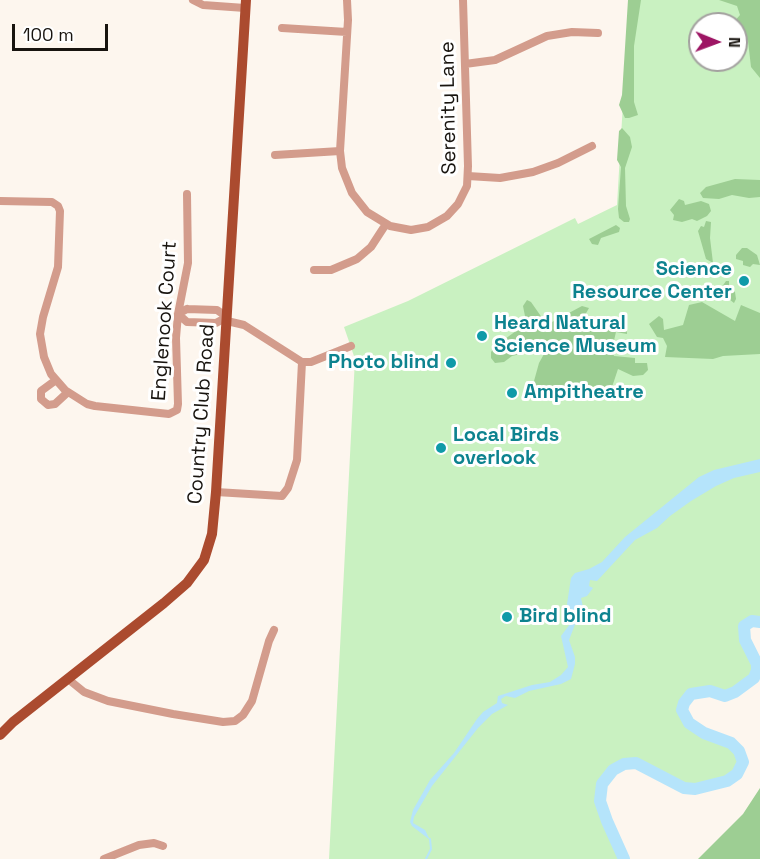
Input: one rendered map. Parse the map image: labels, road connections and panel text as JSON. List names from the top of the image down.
{
  "streets": {
    "main road": ["Country Club Road"],
    "street": ["Serenity Lane", "Englenook Court"]
  },
  "places": [
    "Science Resource Center",
    "Heard Natural Science Museum",
    "Photo blind",
    "Ampitheatre",
    "Local Birds overlook",
    "Bird blind"
  ],
  "scale_bar": "100 m",
  "north": "right"
}
